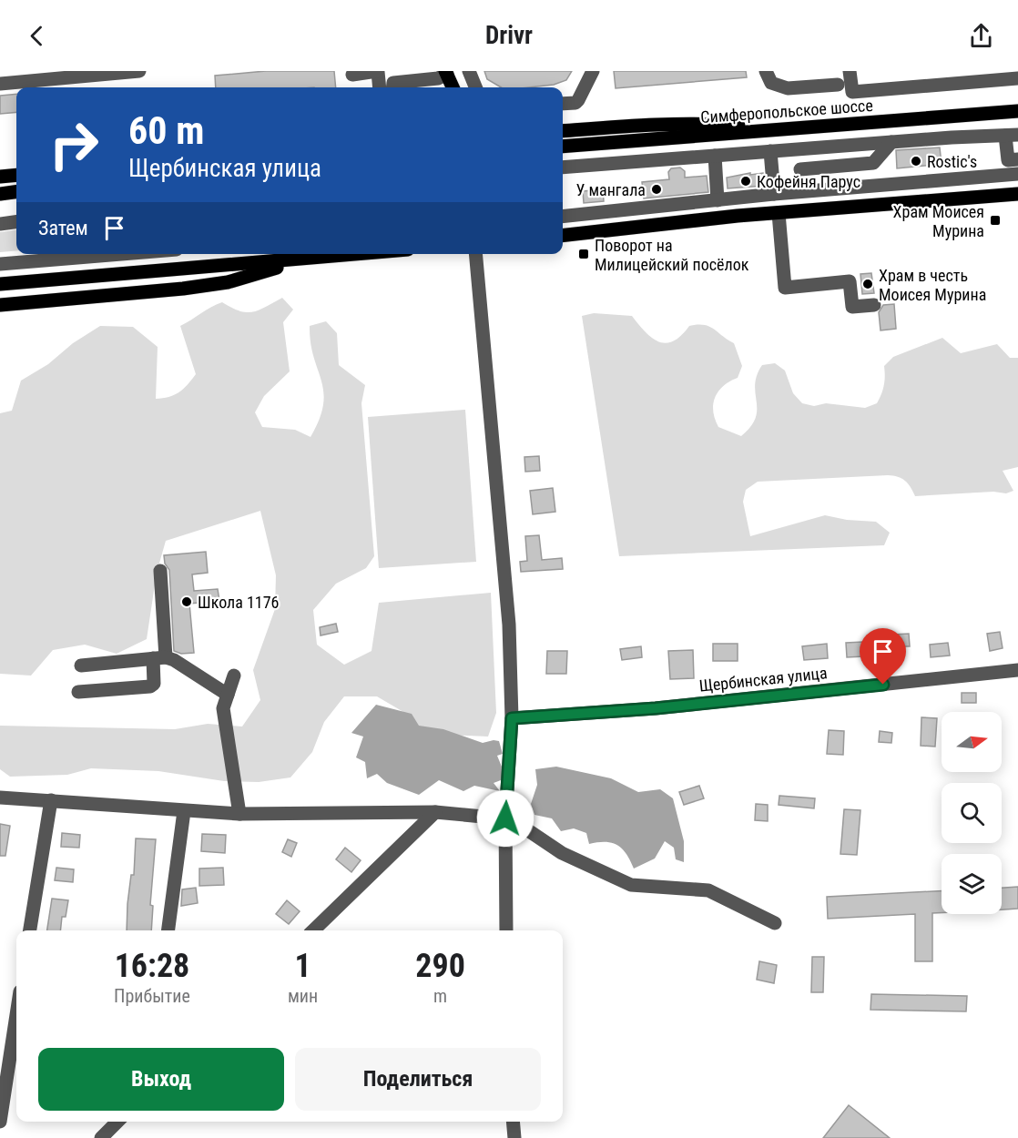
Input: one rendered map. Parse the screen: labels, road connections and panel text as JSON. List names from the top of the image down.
{
  "streets": {
    "main road": ["Симферопольское шоссе"],
    "street": ["Щербинская улица"]
  },
  "places": {
    "other": [
      "Rostic's",
      "Кофейня Парус",
      "У мангала",
      "Храм в честь Моисея Мурина",
      "Школа 1176"
    ],
    "transit": ["Храм Моисея Мурина", "Поворот на Милицейский посёлок"]
  },
  "north": "right",
  "page": {
    "header": "Drivr",
    "turn": ["60 m", "Щербинская улица"],
    "then": "Затем",
    "eta": [
      "16:28",
      "Прибытие",
      "1",
      "мин",
      "290",
      "m"
    ],
    "buttons": ["Выход", "Поделиться"]
  }
}
